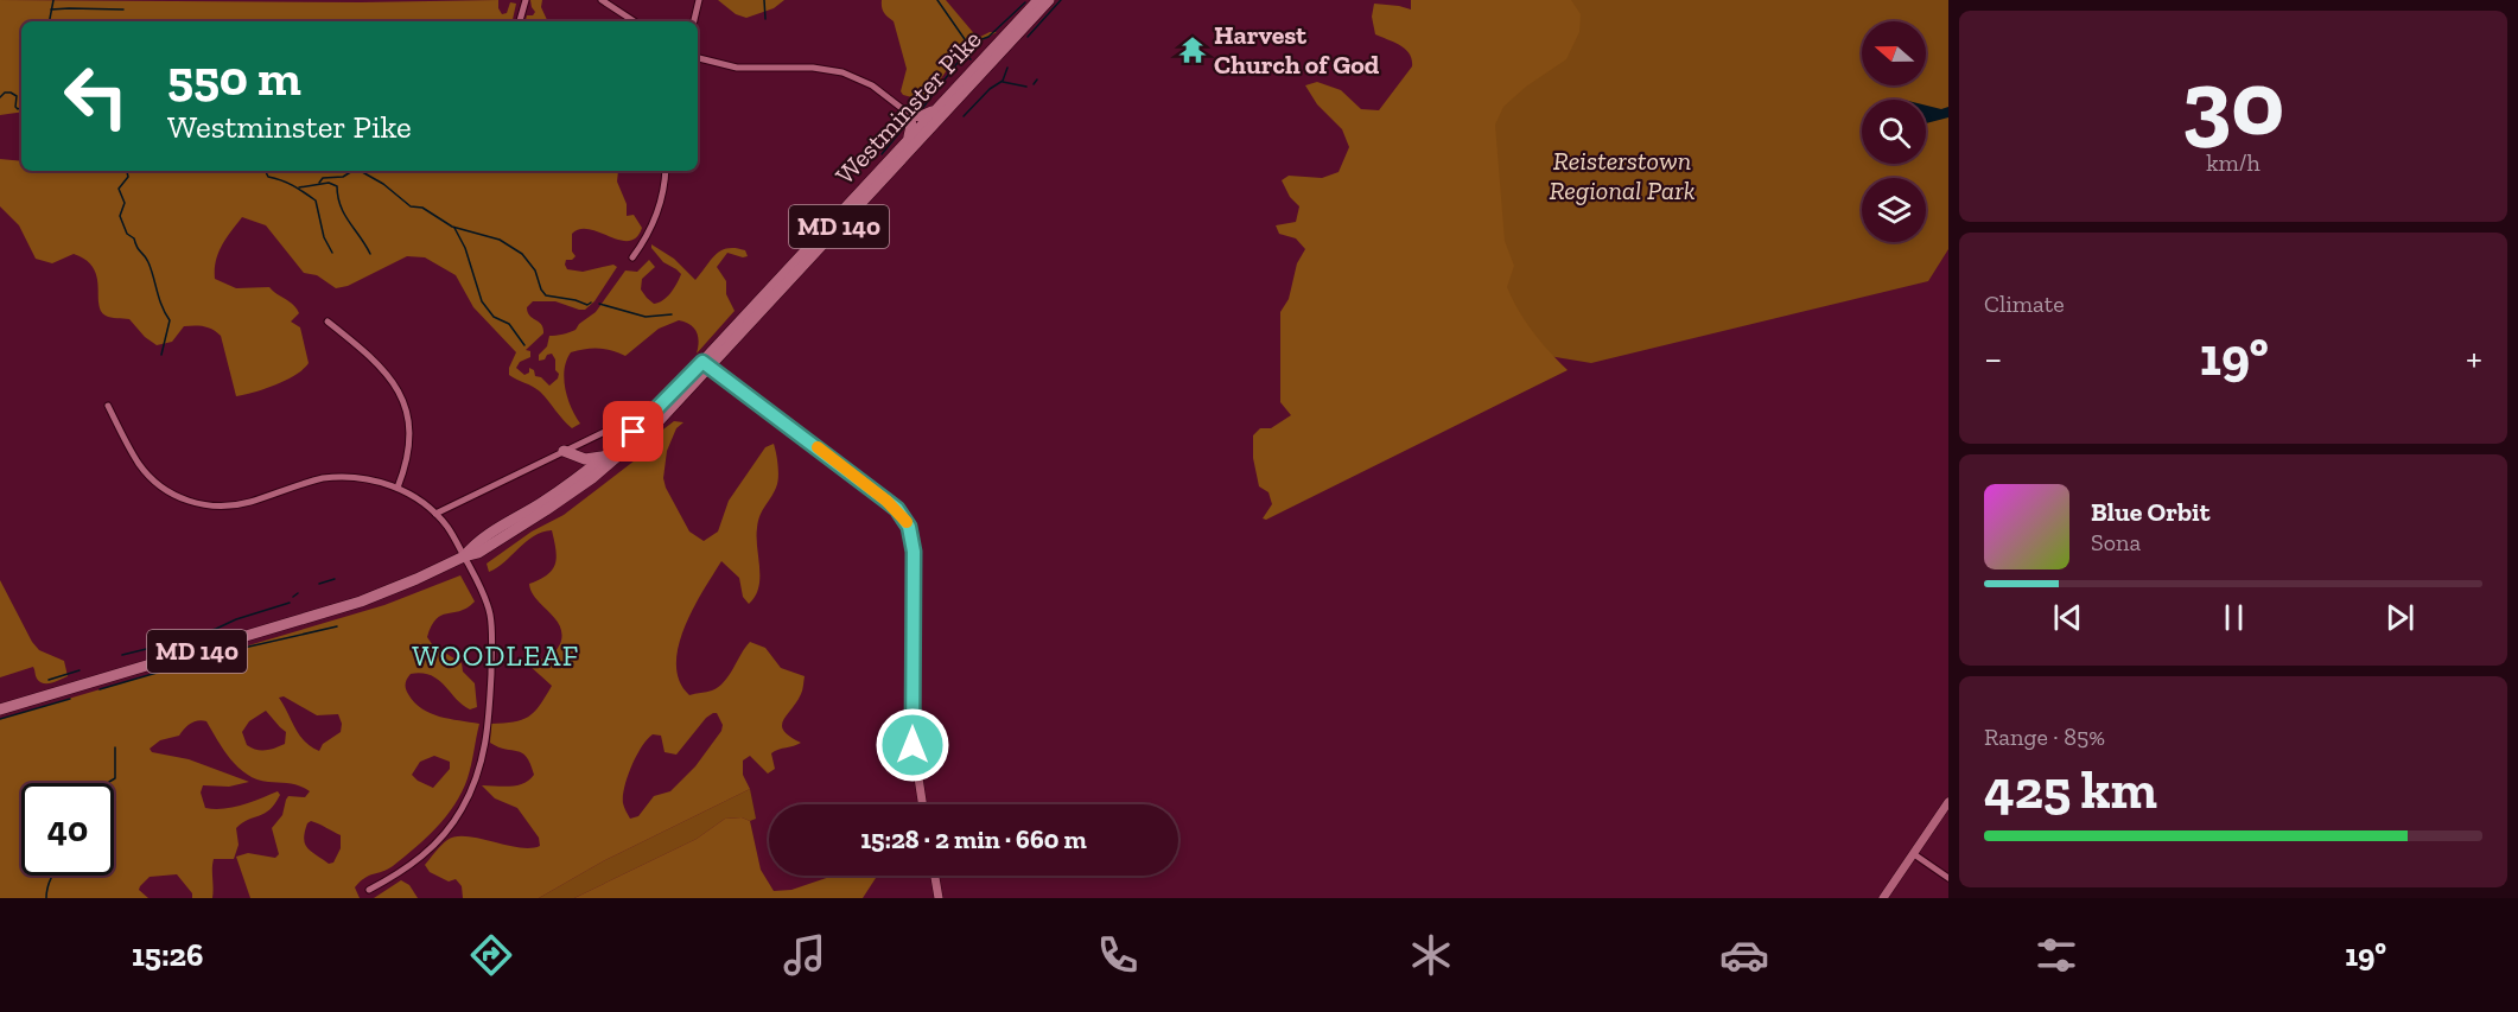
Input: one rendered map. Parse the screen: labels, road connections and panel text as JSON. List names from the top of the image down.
{
  "streets": {
    "highway": ["Westminster Pike", "MD 140"]
  },
  "districts": ["WOODLEAF"],
  "parks": ["Reisterstown Regional Park"],
  "places": {
    "temple": ["Harvest Church of God"]
  },
  "north": "left",
  "page": {
    "tile": [
      ["30", "km/h"],
      "Climate",
      ["Range · 85%", "425 km"]
    ],
    "turn": ["550 m", "Westminster Pike"],
    "heat": ["−", "19°", "+"],
    "song": ["Blue Orbit", "Sona"],
    "limit": "40",
    "trip": "15:28 · 2 min · 660 m",
    "tabs": ["15:26", "19°"]
  }
}
